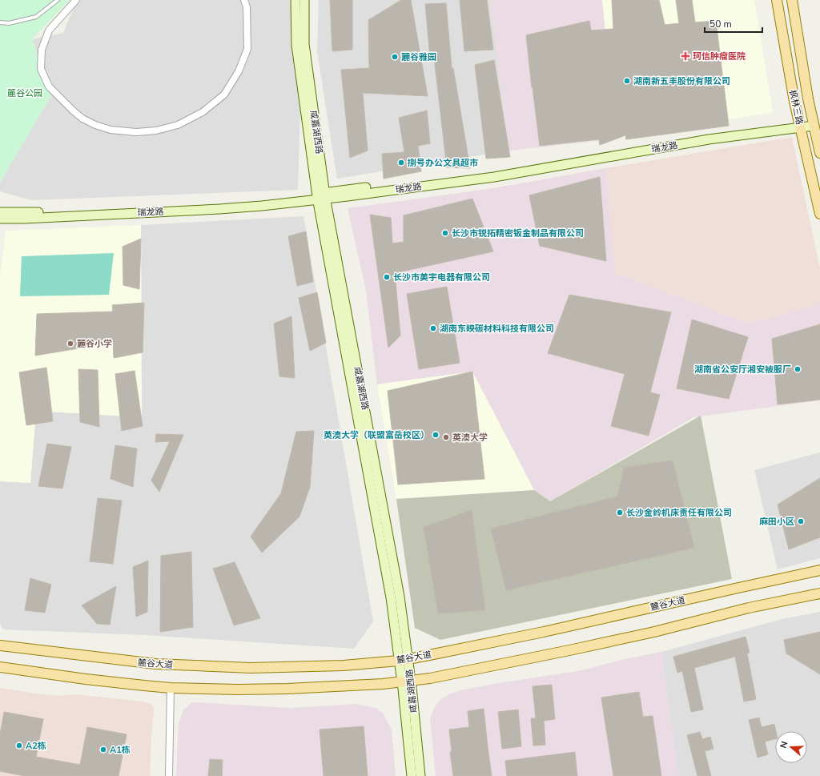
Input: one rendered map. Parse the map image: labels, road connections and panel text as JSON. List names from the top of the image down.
{
  "streets": {
    "main road": ["枫林三路", "麓谷大道"],
    "street": ["咸嘉湖西路", "瑞龙路"]
  },
  "crossings": [
    ["枫林三路", "瑞龙路"],
    ["咸嘉湖西路", "瑞龙路"],
    ["咸嘉湖西路", "麓谷大道"]
  ],
  "parks": ["麓谷公园"],
  "places": {
    "health": ["珂信肿瘤医院"],
    "other": [
      "麓谷雅园",
      "湖南新五丰股份有限公司",
      "捌号办公文具超市",
      "长沙市锐拓精密钣金制品有限公司",
      "长沙市美宇电器有限公司",
      "湖南东映碳材料科技有限公司",
      "麓谷小学",
      "湖南省公安厅湘安被服厂",
      "英澳大学（联盟富岳校区）",
      "英澳大学",
      "长沙金岭机床责任有限公司",
      "麻田小区",
      "A2栋",
      "A1栋"
    ]
  },
  "scale_bar": "50 m",
  "north": "left"
}
